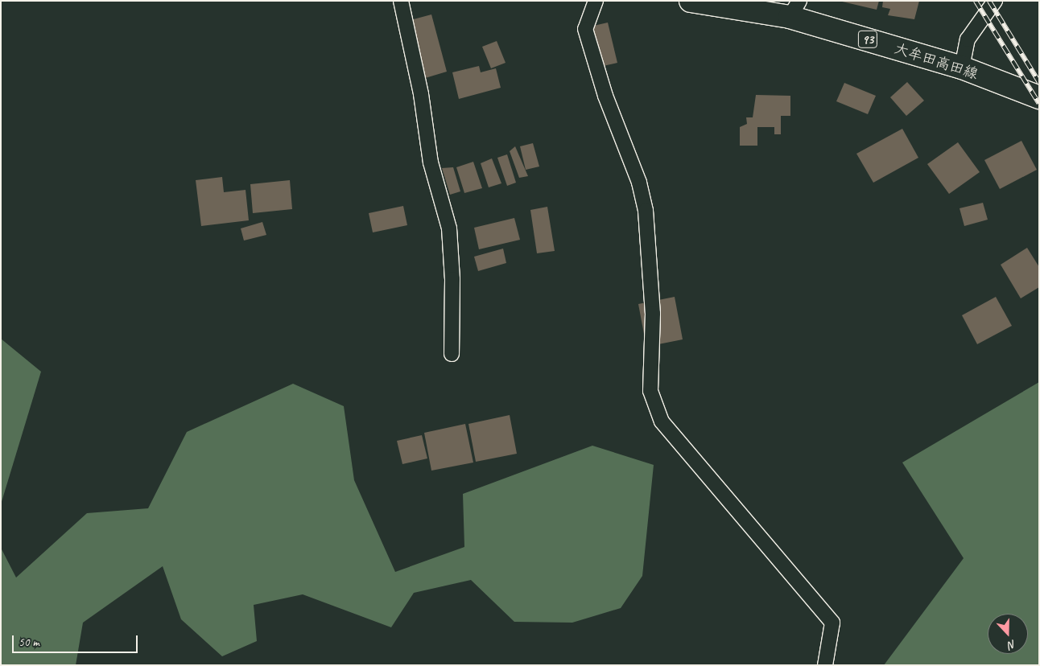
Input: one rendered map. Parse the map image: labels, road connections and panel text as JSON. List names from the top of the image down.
{
  "streets": {
    "main road": ["93", "大牟田高田線"]
  },
  "scale_bar": "50 m",
  "north": "bottom"
}
